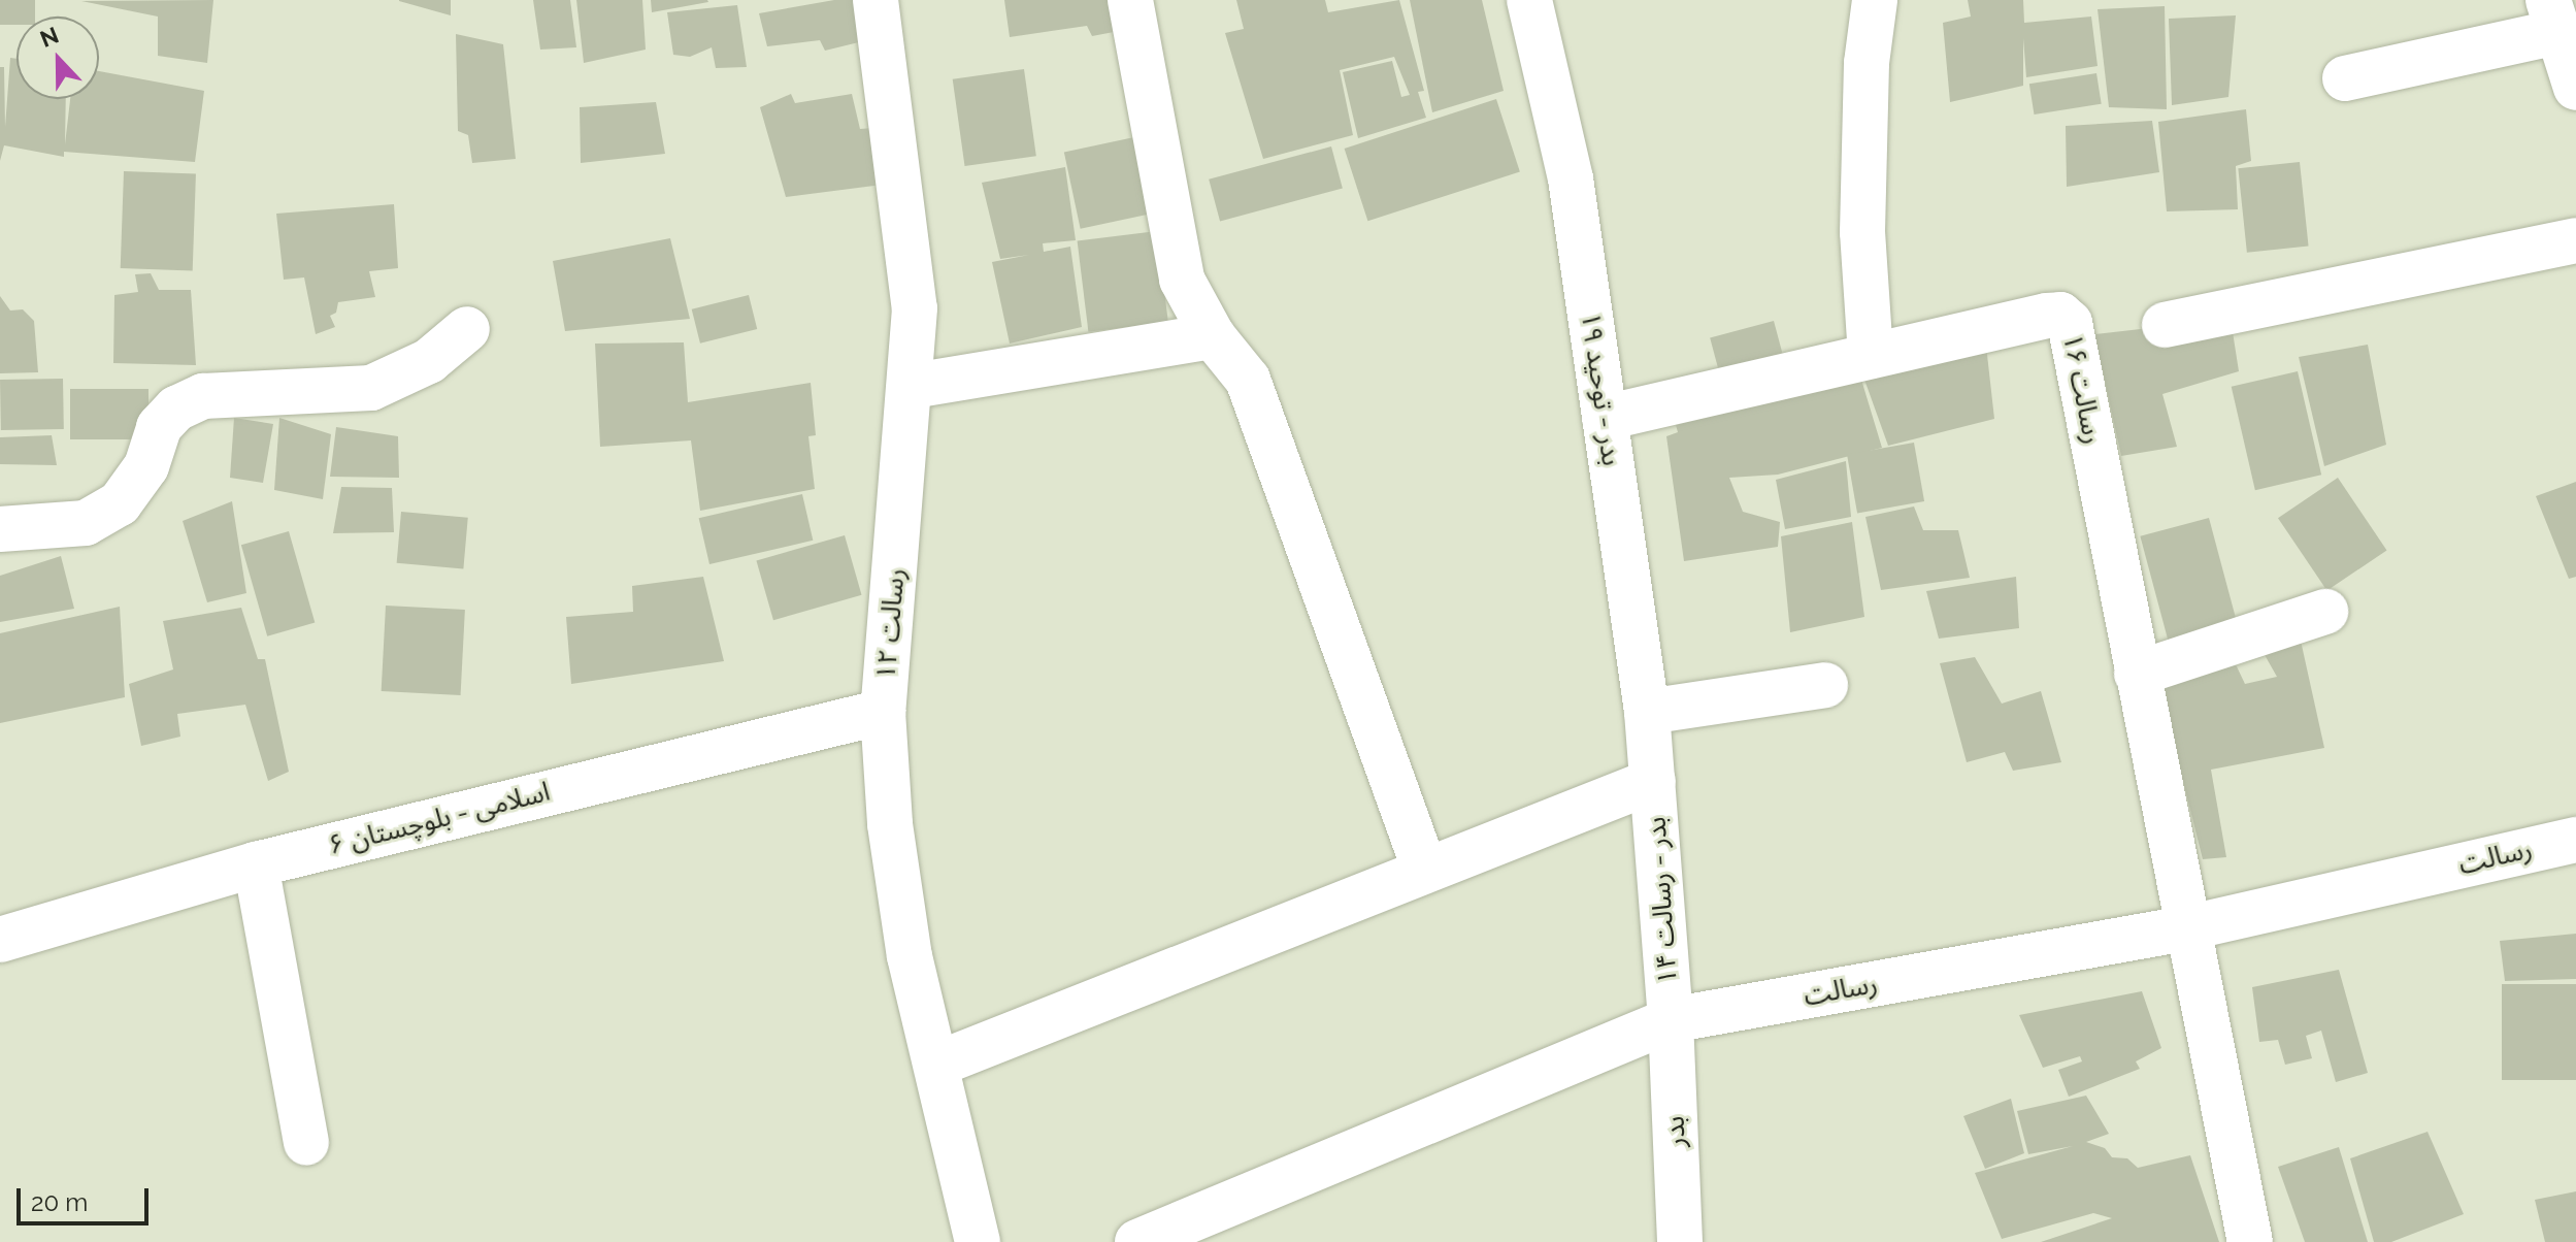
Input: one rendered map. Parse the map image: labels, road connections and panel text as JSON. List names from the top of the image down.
{
  "streets": {
    "street": [
      "بدر - توحید ۱۹",
      "رسالت ۱۶",
      "رسالت ۱۲",
      "اسلامی - بلوچستان ۶",
      "رسالت",
      "بدر - رسالت ۱۴",
      "بدر"
    ]
  },
  "crossings": [
    ["بدر - توحید ۱۹", "رسالت ۱۶"],
    ["بدر - توحید ۱۹", "بدر - رسالت ۱۴"],
    ["رسالت ۱۶", "رسالت"],
    ["رسالت ۱۲", "اسلامی - بلوچستان ۶"],
    ["رسالت", "بدر - رسالت ۱۴"],
    ["رسالت", "بدر"],
    ["بدر - رسالت ۱۴", "بدر"]
  ],
  "scale_bar": "20 m",
  "north": "top"
}
